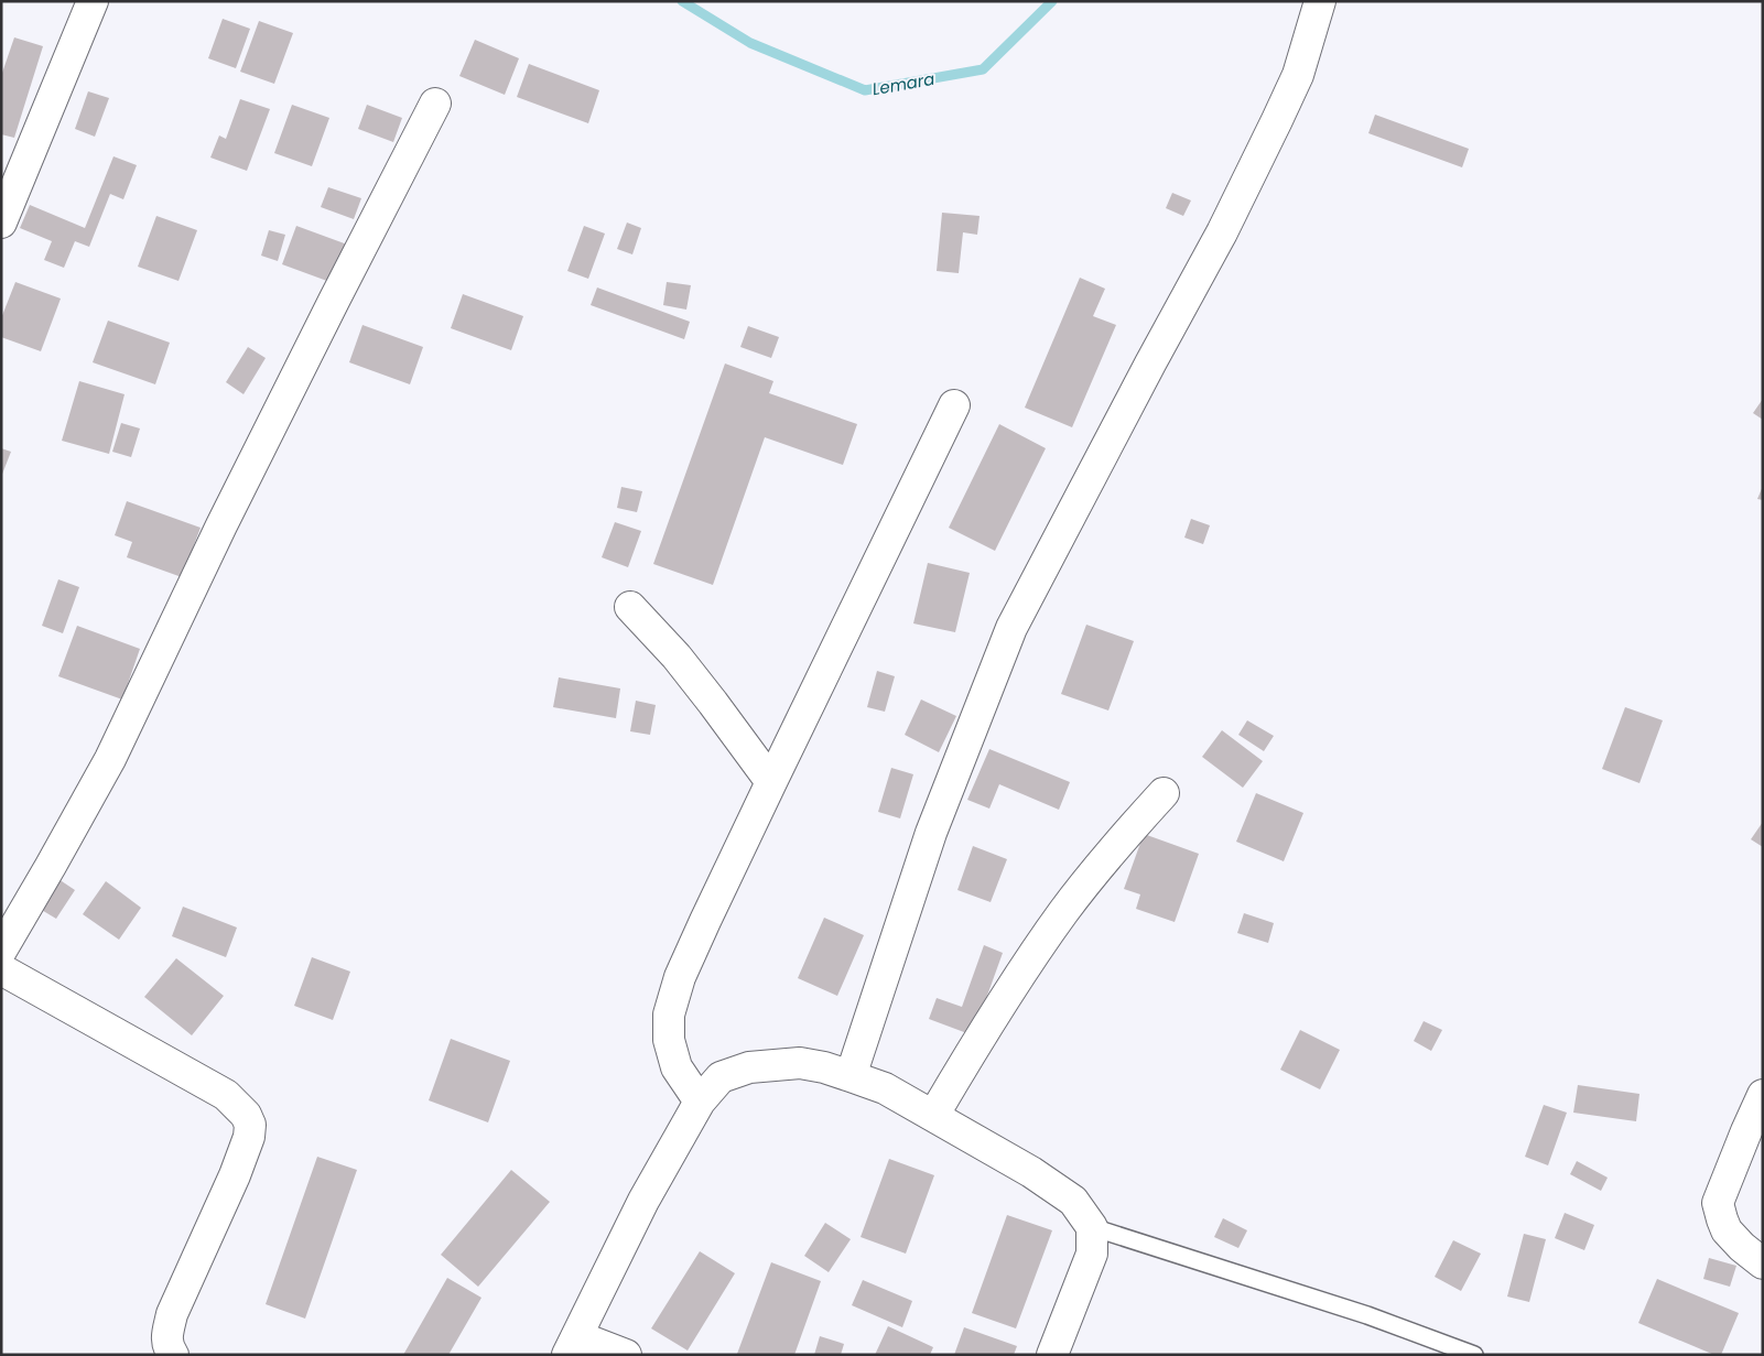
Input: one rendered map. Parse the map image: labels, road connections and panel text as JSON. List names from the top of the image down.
{
  "water": ["Lemara"]
}
